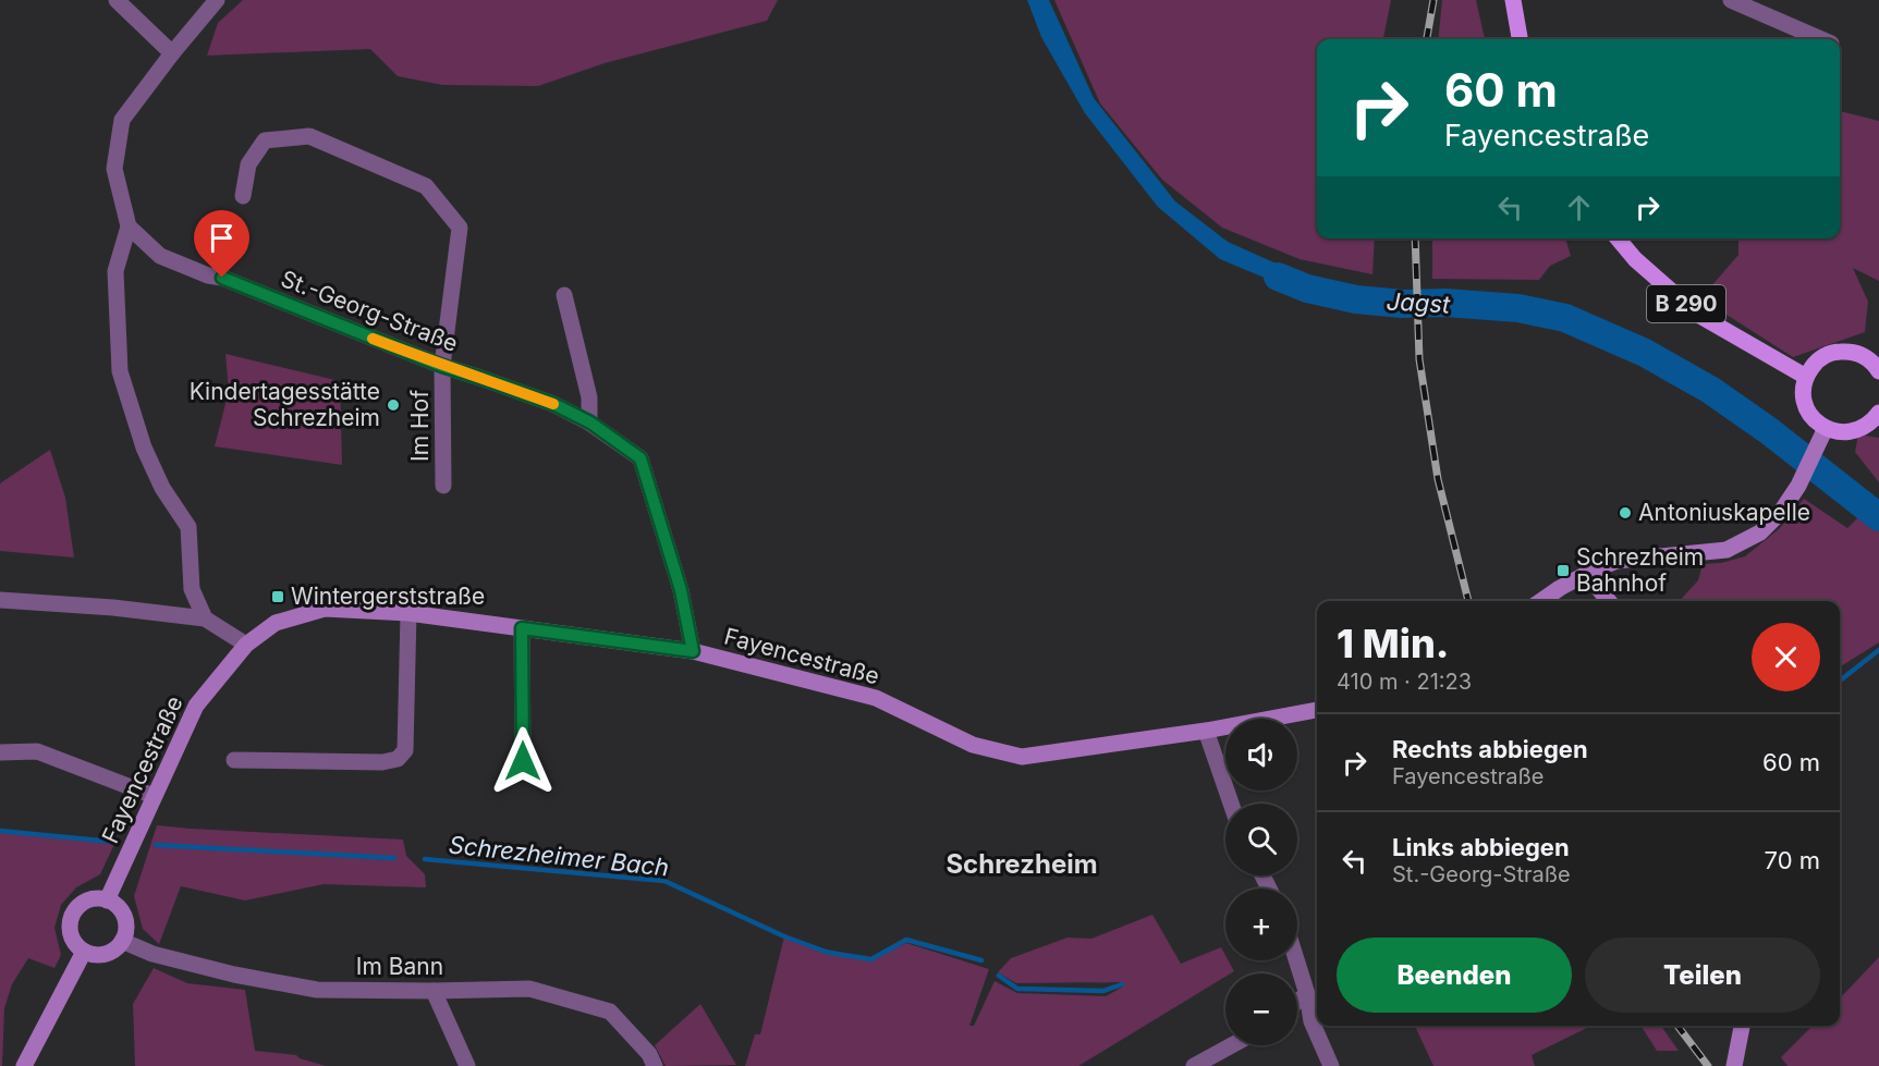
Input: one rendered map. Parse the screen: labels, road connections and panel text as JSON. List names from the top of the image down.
{
  "streets": {
    "main road": ["B 290"],
    "street": [
      "St.-Georg-Straße",
      "Im Hof",
      "Fayencestraße",
      "Im Bann"
    ]
  },
  "crossings": [
    ["St.-Georg-Straße", "Im Hof"],
    ["St.-Georg-Straße", "Fayencestraße"],
    ["Fayencestraße", "Im Bann"]
  ],
  "districts": ["Schrezheim"],
  "water": ["Jagst", "Schrezheimer Bach"],
  "places": {
    "other": ["Kindertagesstätte Schrezheim", "Antoniuskapelle"],
    "transit": ["Schrezheim Bahnhof", "Wintergerststraße"]
  },
  "page": {
    "turn": ["60 m", "Fayencestraße"],
    "heading": ["1 Min.", "410 m · 21:23"],
    "list": [
      {
        "name": "Rechts abbiegen",
        "note": "Fayencestraße",
        "value": "60 m"
      },
      {
        "name": "Links abbiegen",
        "note": "St.-Georg-Straße",
        "value": "70 m"
      }
    ],
    "map_buttons": ["+", "−"],
    "buttons": ["Beenden", "Teilen"]
  }
}
